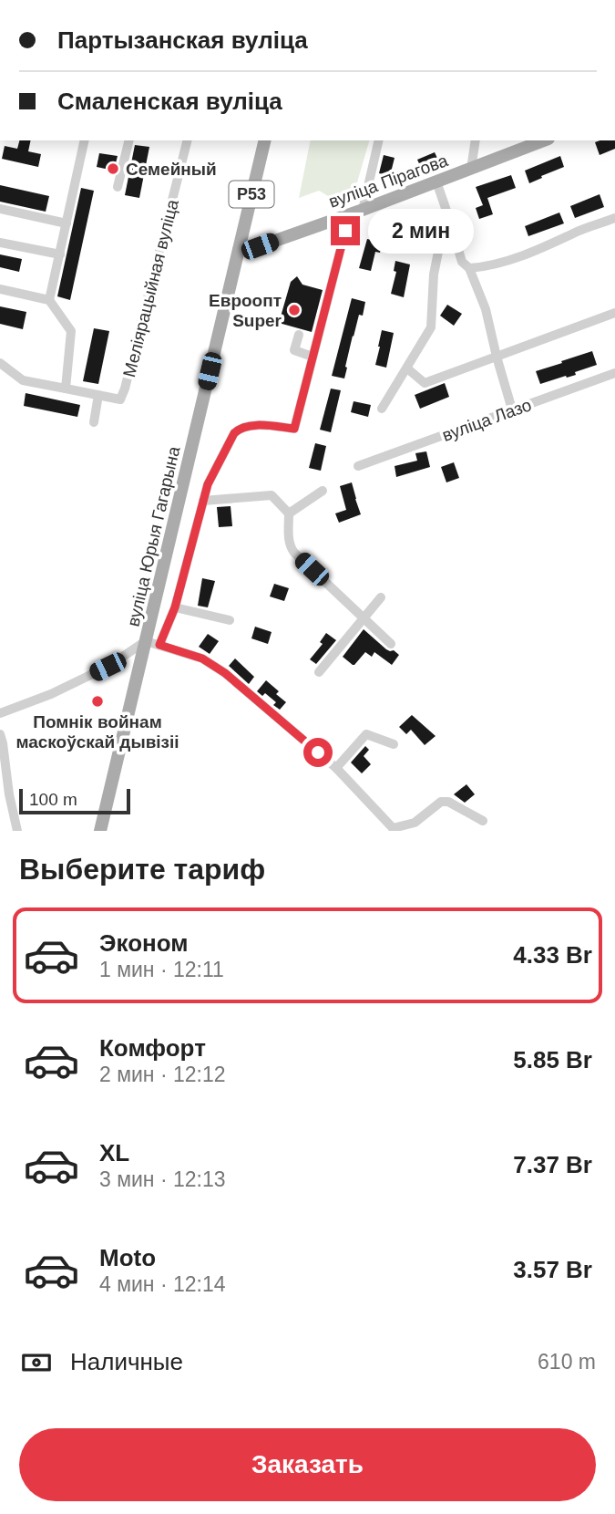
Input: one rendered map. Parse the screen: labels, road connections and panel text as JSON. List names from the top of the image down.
{
  "streets": {
    "main road": ["вуліца Пірагова", "Р53", "вуліца Юрыя Гагарына"],
    "street": ["Меліярацыйная вуліца", "вуліца Лазо"]
  },
  "crossings": [
    ["вуліца Пірагова", "Р53"],
    ["вуліца Пірагова", "вуліца Юрыя Гагарына"],
    ["Р53", "вуліца Юрыя Гагарына"]
  ],
  "places": ["Семейный", "Евроопт Super", "Помнік войнам маскоўскай дывізіі"],
  "scale_bar": "100 m",
  "page": {
    "banner": ["Партызанская вуліца", "Смаленская вуліца"],
    "bubble": "2 мин",
    "scale": "100 m",
    "heading": "Выберите тариф",
    "list": [
      {
        "name": "Эконом",
        "note": "1 мин · 12:11",
        "value": "4.33 Br"
      },
      {
        "name": "Комфорт",
        "note": "2 мин · 12:12",
        "value": "5.85 Br"
      },
      {
        "name": "XL",
        "note": "3 мин · 12:13",
        "value": "7.37 Br"
      },
      {
        "name": "Moto",
        "note": "4 мин · 12:14",
        "value": "3.57 Br"
      }
    ],
    "pay": ["Наличные", "610 m"],
    "buttons": "Заказать"
  }
}
